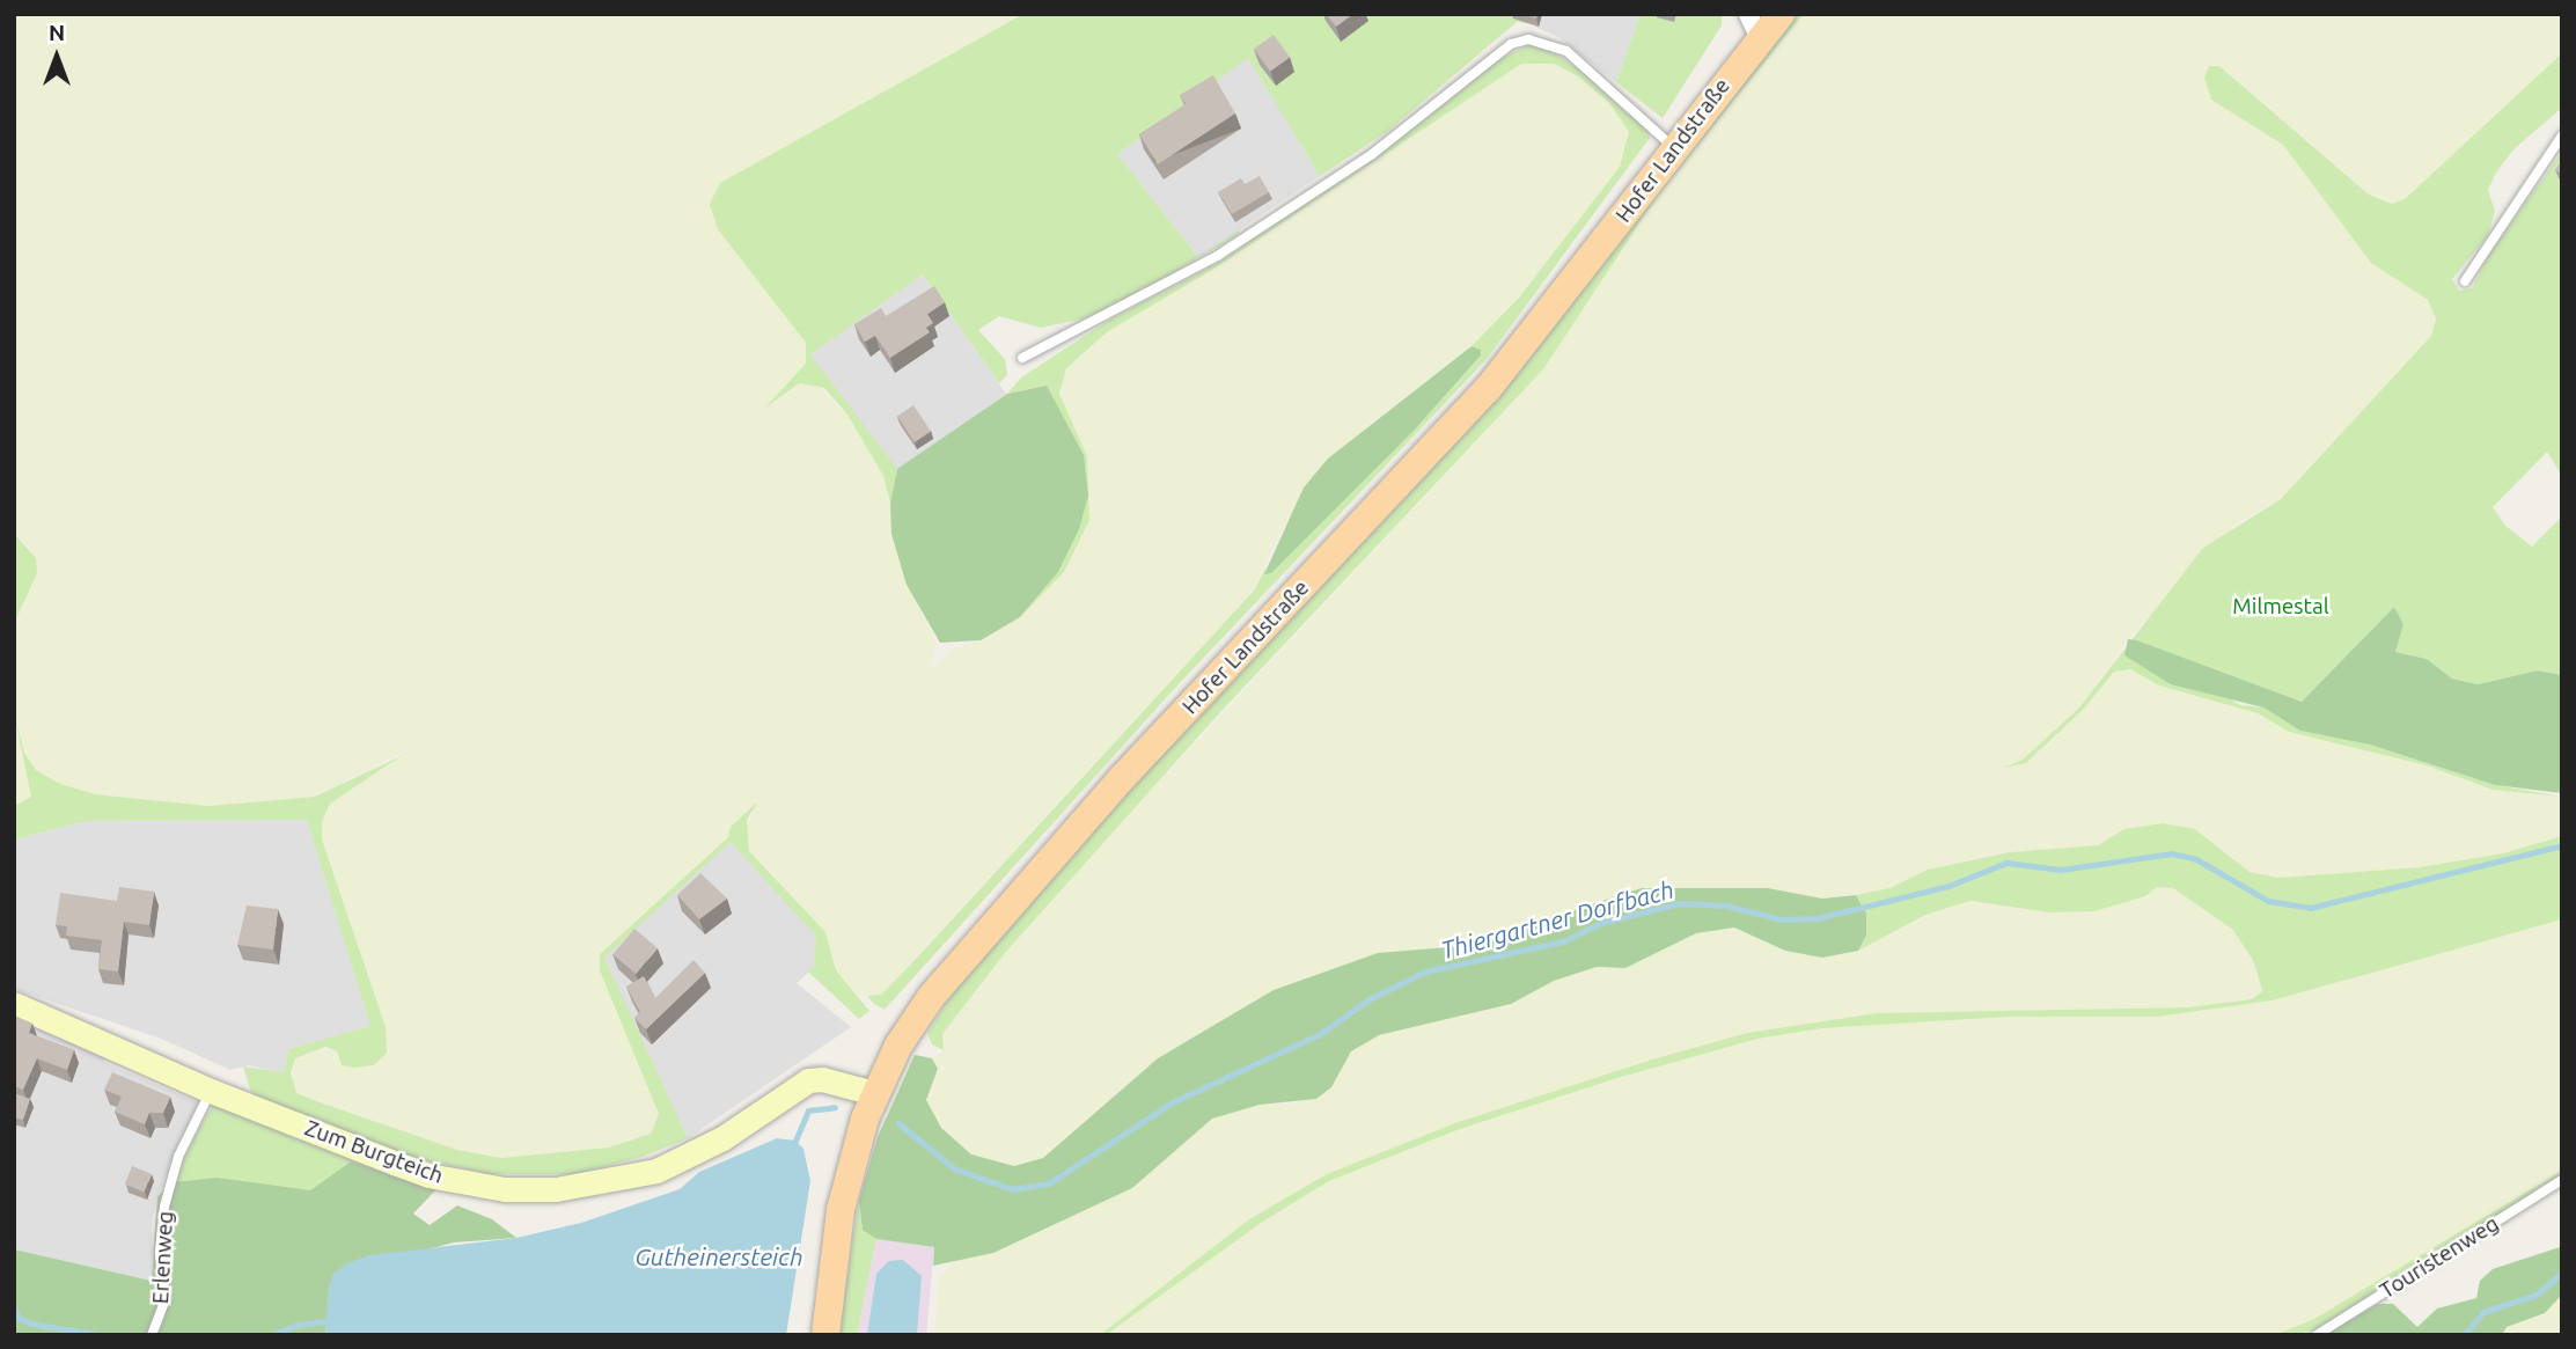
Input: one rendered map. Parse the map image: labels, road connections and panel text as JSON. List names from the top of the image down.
{
  "streets": {
    "main road": ["Hofer Landstraße"],
    "street": ["Zum Burgteich"],
    "lane": ["Erlenweg", "Touristenweg"]
  },
  "crossings": [
    ["Hofer Landstraße", "Zum Burgteich"],
    ["Zum Burgteich", "Erlenweg"]
  ],
  "water": ["Thiergartner Dorfbach", "Gutheinersteich"],
  "parks": ["Milmestal"],
  "north": "top"
}
